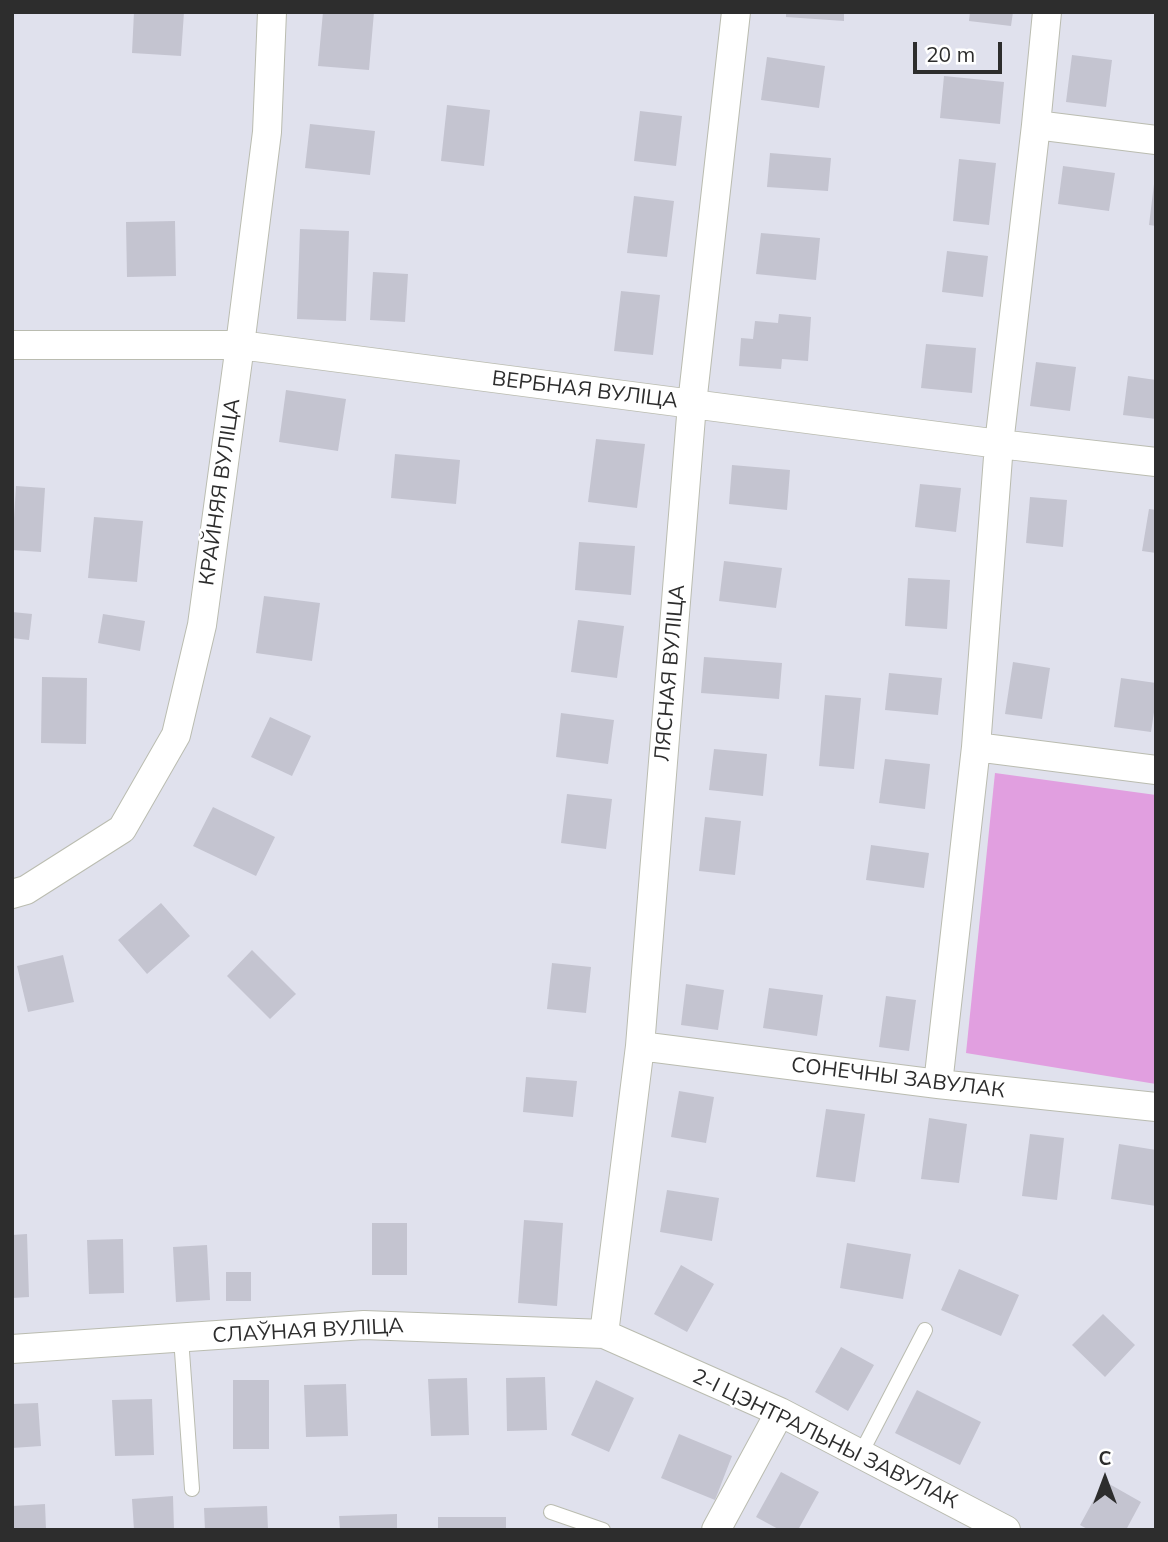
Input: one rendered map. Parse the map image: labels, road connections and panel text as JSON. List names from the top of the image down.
{
  "streets": {
    "street": [
      "ВЕРБНАЯ ВУЛІЦА",
      "КРАЙНЯЯ ВУЛІЦА",
      "ЛЯСНАЯ ВУЛІЦА",
      "СОНЕЧНЫ ЗАВУЛАК",
      "СЛАЎНАЯ ВУЛІЦА",
      "2-І ЦЭНТРАЛЬНЫ ЗАВУЛАК"
    ]
  },
  "crossings": [
    ["ВЕРБНАЯ ВУЛІЦА", "КРАЙНЯЯ ВУЛІЦА"],
    ["ВЕРБНАЯ ВУЛІЦА", "ЛЯСНАЯ ВУЛІЦА"],
    ["ЛЯСНАЯ ВУЛІЦА", "СОНЕЧНЫ ЗАВУЛАК"],
    ["ЛЯСНАЯ ВУЛІЦА", "СЛАЎНАЯ ВУЛІЦА"],
    ["ЛЯСНАЯ ВУЛІЦА", "2-І ЦЭНТРАЛЬНЫ ЗАВУЛАК"],
    ["СЛАЎНАЯ ВУЛІЦА", "2-І ЦЭНТРАЛЬНЫ ЗАВУЛАК"]
  ],
  "scale_bar": "20 m",
  "north": "top"
}
